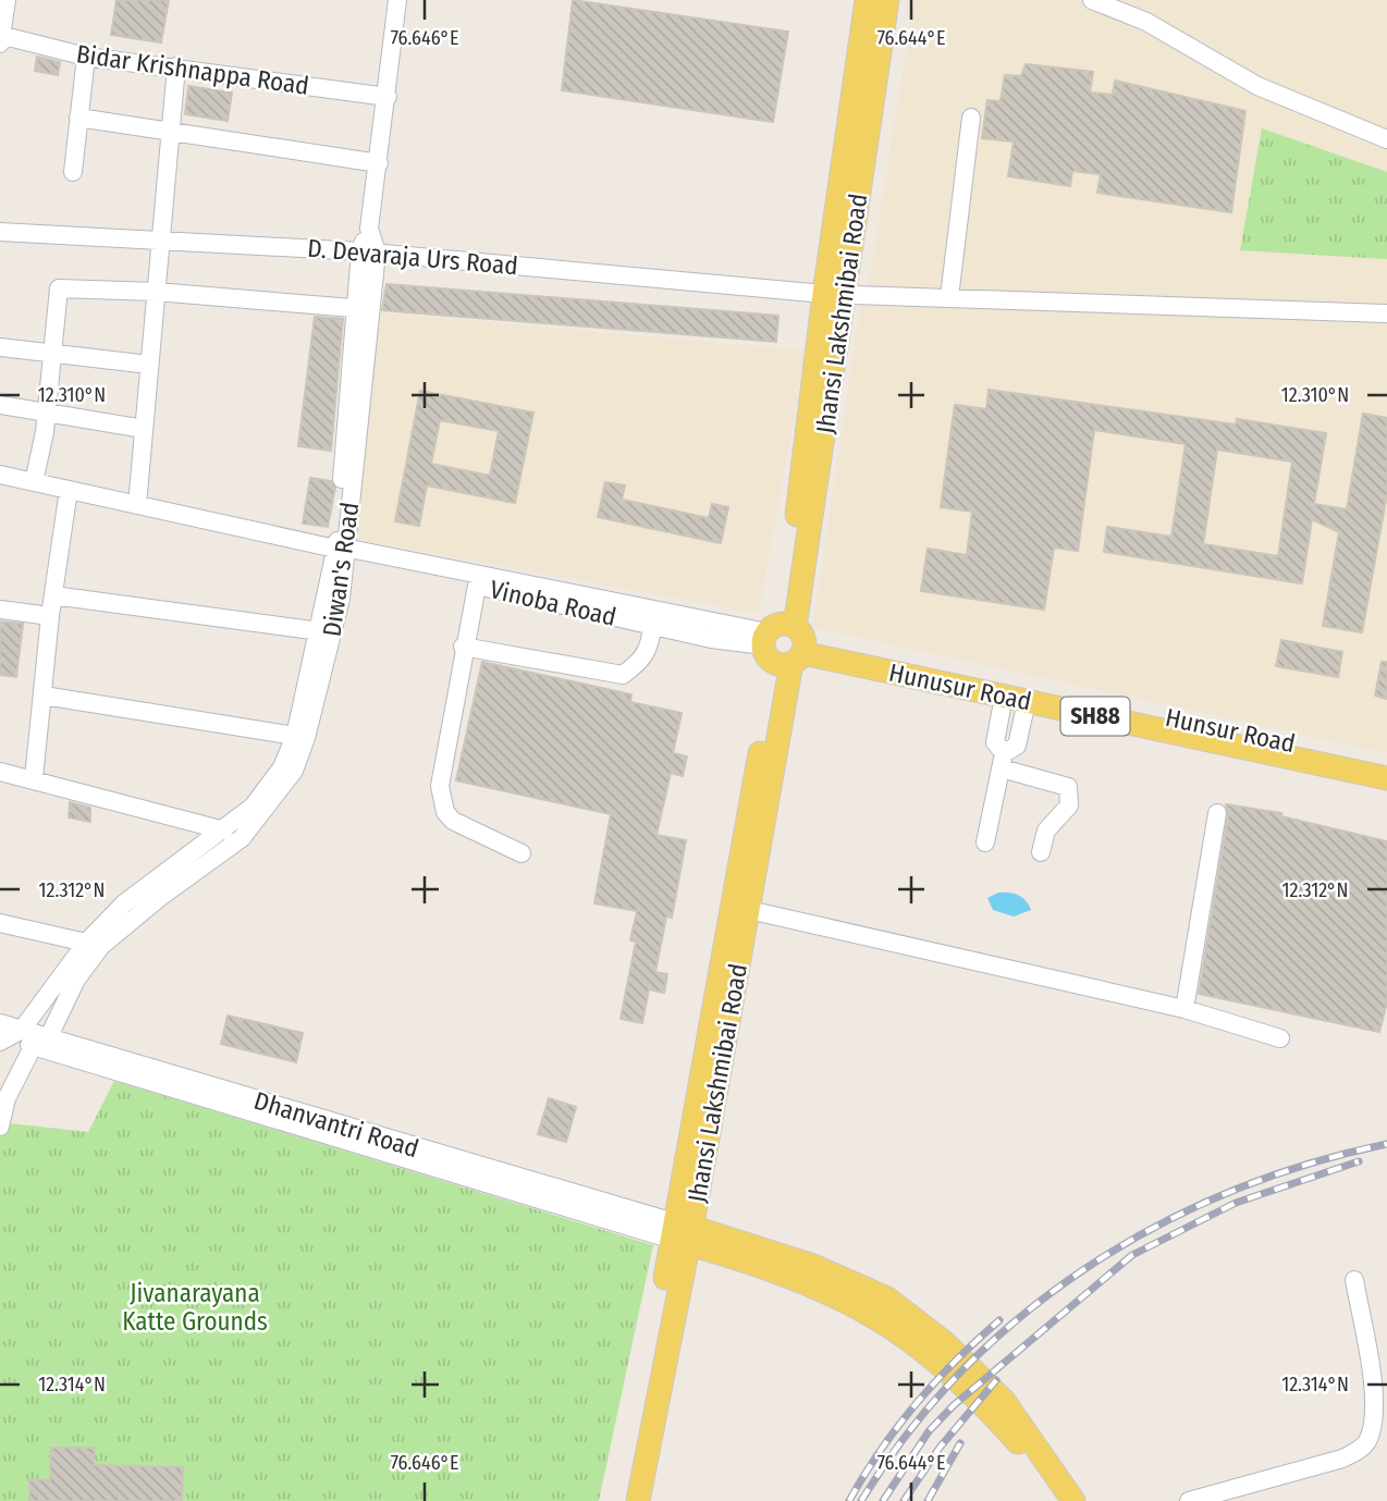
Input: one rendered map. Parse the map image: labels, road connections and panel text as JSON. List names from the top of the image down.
{
  "streets": {
    "main road": [
      "Jhansi Lakshmibai Road",
      "Hunusur Road",
      "SH88",
      "Hunsur Road"
    ],
    "street": [
      "Bidar Krishnappa Road",
      "D. Devaraja Urs Road",
      "Diwan's Road",
      "Vinoba Road",
      "Dhanvantri Road"
    ]
  },
  "crossings": [
    ["D. Devaraja Urs Road", "Jhansi Lakshmibai Road"],
    ["D. Devaraja Urs Road", "Diwan's Road"],
    ["Jhansi Lakshmibai Road", "Vinoba Road"],
    ["Jhansi Lakshmibai Road", "Hunusur Road"],
    ["Jhansi Lakshmibai Road", "Hunsur Road"],
    ["Jhansi Lakshmibai Road", "Dhanvantri Road"],
    ["Diwan's Road", "Vinoba Road"],
    ["Diwan's Road", "Dhanvantri Road"],
    ["Vinoba Road", "Hunusur Road"],
    ["Vinoba Road", "Hunsur Road"],
    ["Hunusur Road", "Hunsur Road"]
  ],
  "parks": ["Jivanarayana Katte Grounds"],
  "coordinates": [
    "76.646°E",
    "76.644°E",
    "12.310°N",
    "12.312°N",
    "12.314°N"
  ]
}
